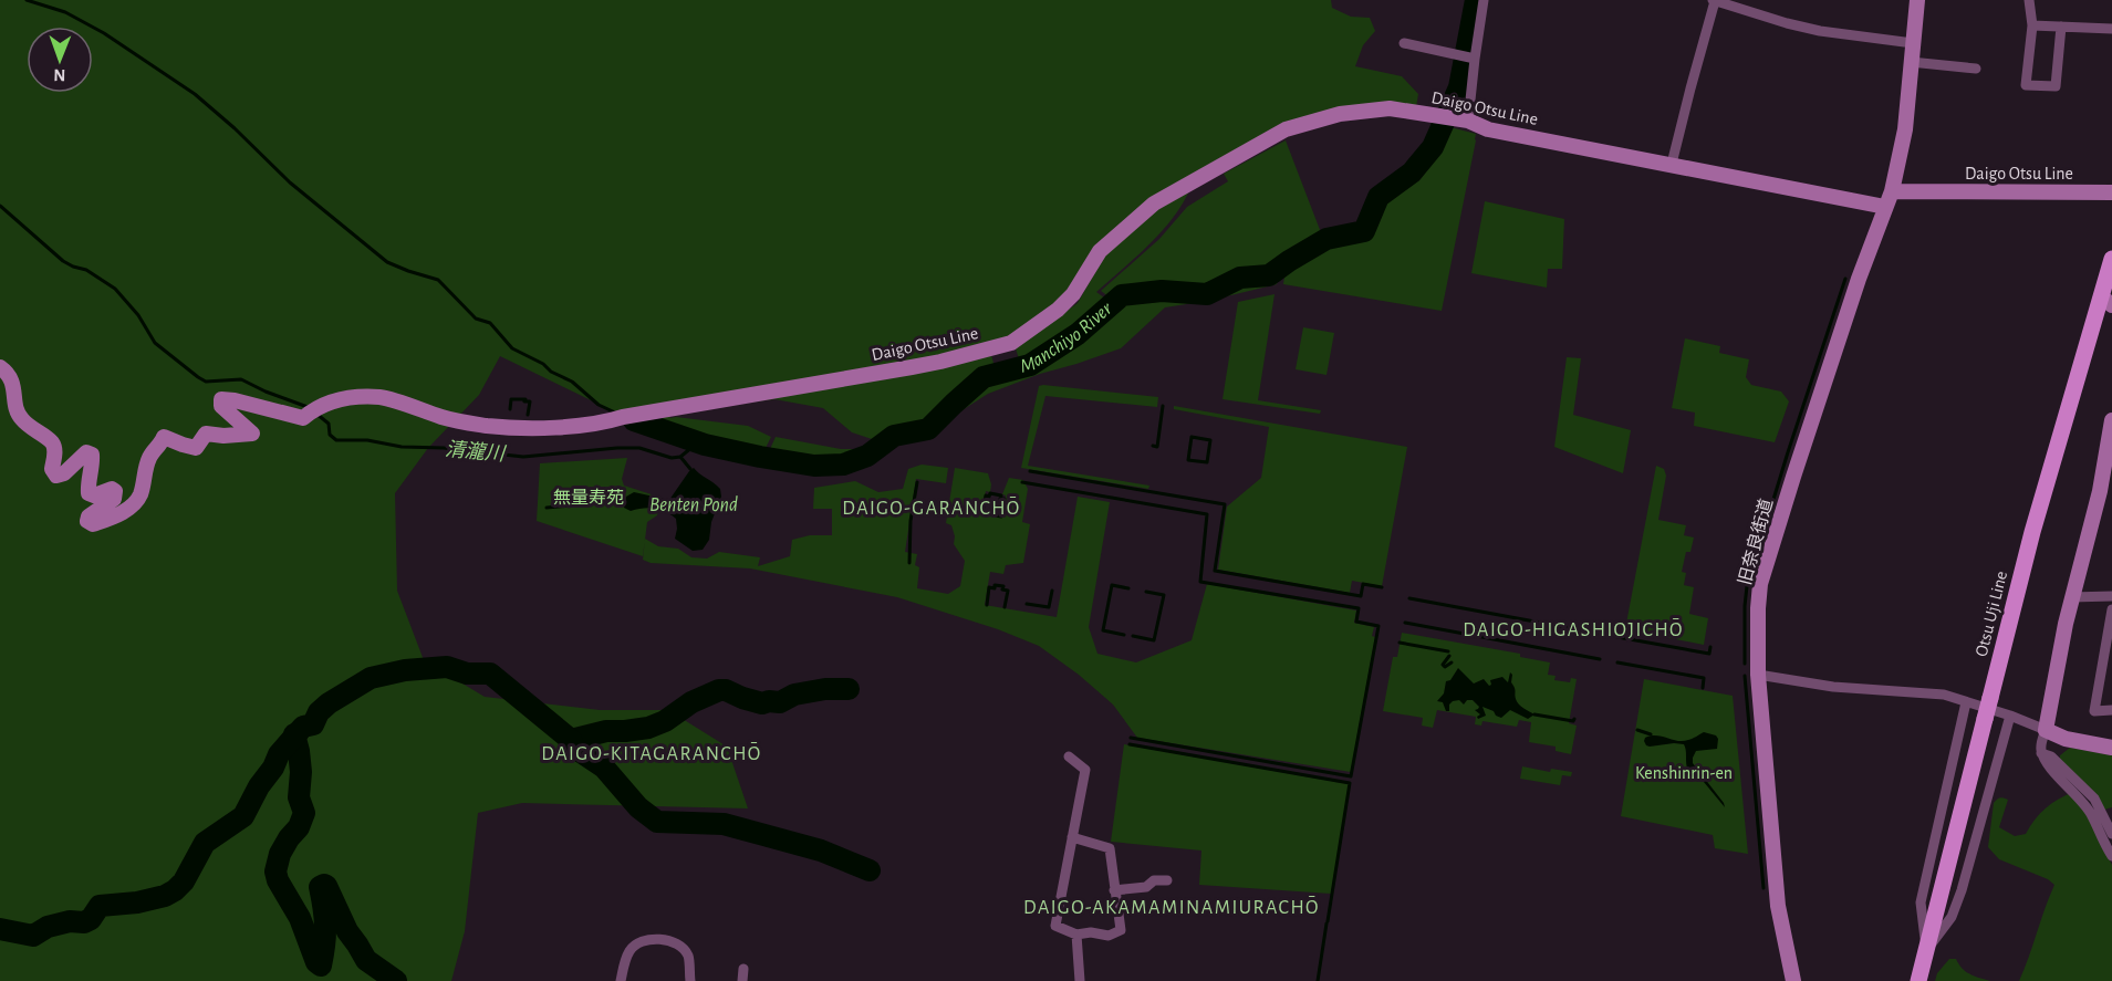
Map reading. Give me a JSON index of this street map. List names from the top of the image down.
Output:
{
  "streets": {
    "main road": ["Daigo Otsu Line", "旧奈良街道", "Otsu Uji Line"]
  },
  "crossings": [
    ["Daigo Otsu Line", "旧奈良街道"]
  ],
  "districts": [
    "DAIGO-GARANCHŌ",
    "DAIGO-HIGASHIOJICHŌ",
    "DAIGO-KITAGARANCHŌ",
    "DAIGO-AKAMAMINAMIURACHŌ"
  ],
  "water": ["Manchiyo River", "清瀧川", "Benten Pond"],
  "parks": ["無量寿苑", "Kenshinrin-en"],
  "north": "bottom"
}
